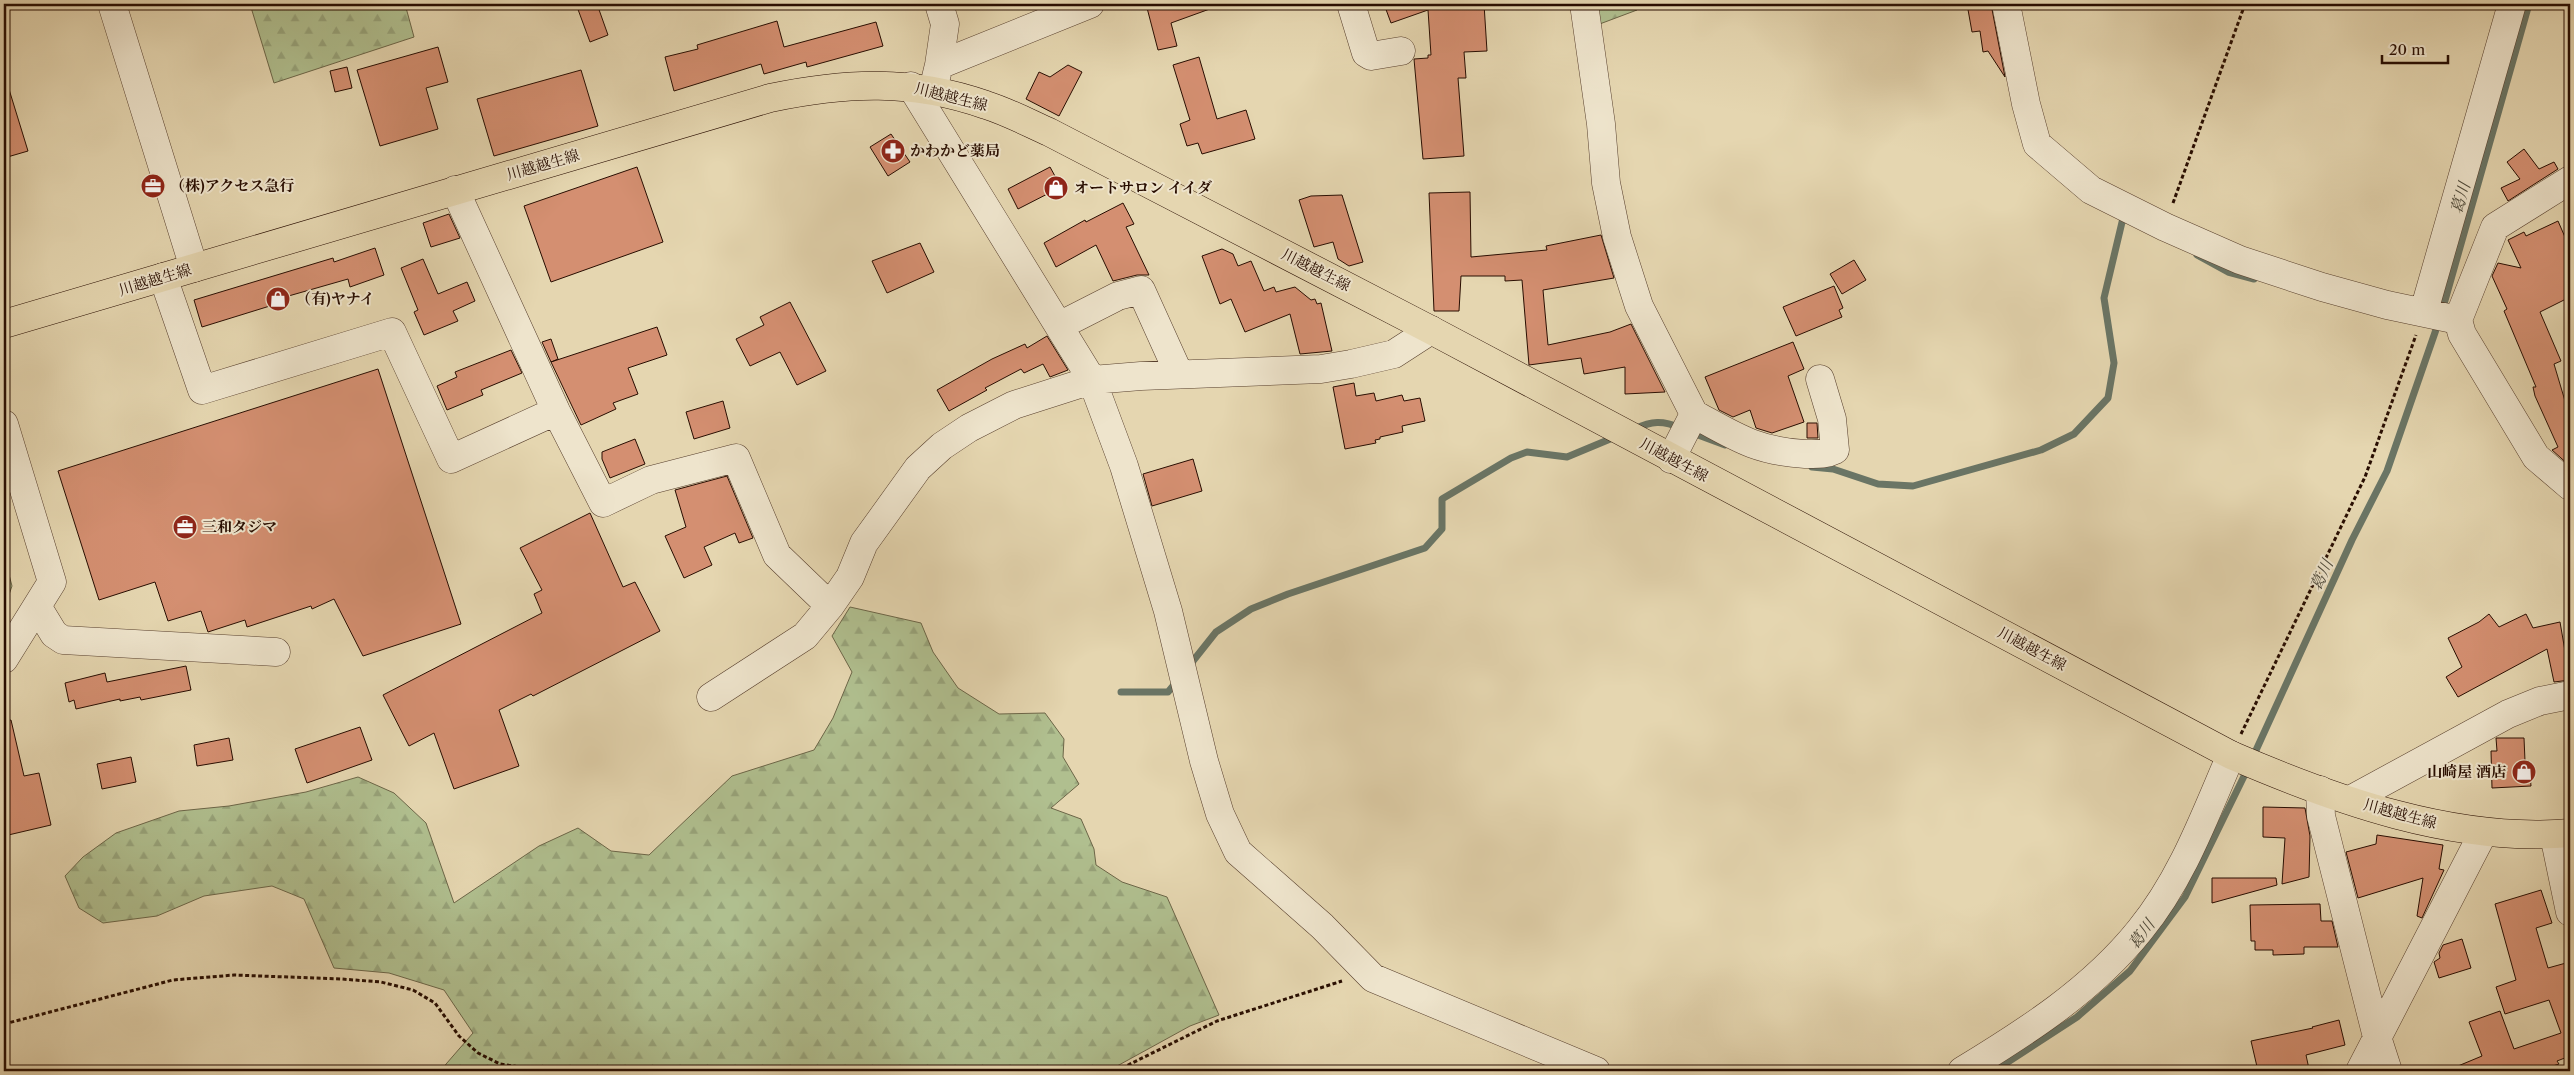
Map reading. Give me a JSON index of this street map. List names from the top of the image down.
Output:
{
  "streets": {
    "main road": ["川越越生線"]
  },
  "water": ["葛川"],
  "places": {
    "pharmacy": ["かわかど薬局"],
    "office": ["（株)アクセス急行", "三和タジマ"],
    "shop": ["オートサロン イイダ", "（有)ヤナイ", "山崎屋 酒店"]
  },
  "scale_bar": "20 m"
}
